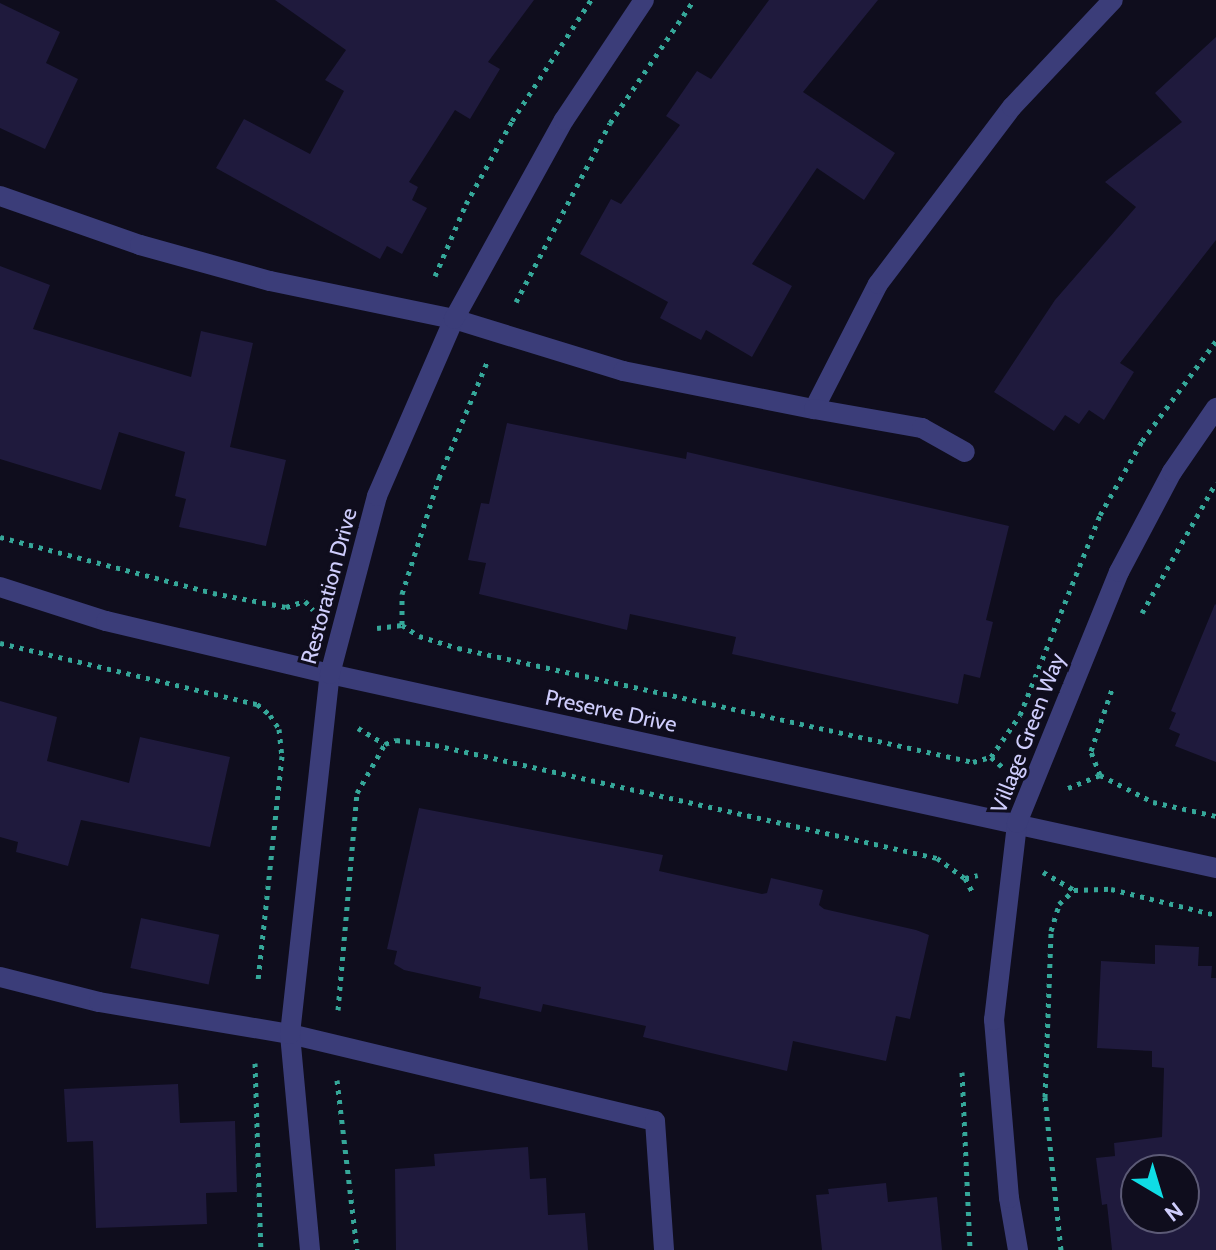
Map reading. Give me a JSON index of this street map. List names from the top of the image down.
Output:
{
  "streets": {
    "street": ["Restoration Drive", "Preserve Drive", "Village Green Way"]
  },
  "crossings": [
    ["Restoration Drive", "Preserve Drive"],
    ["Preserve Drive", "Village Green Way"]
  ],
  "north": "bottom right"
}
